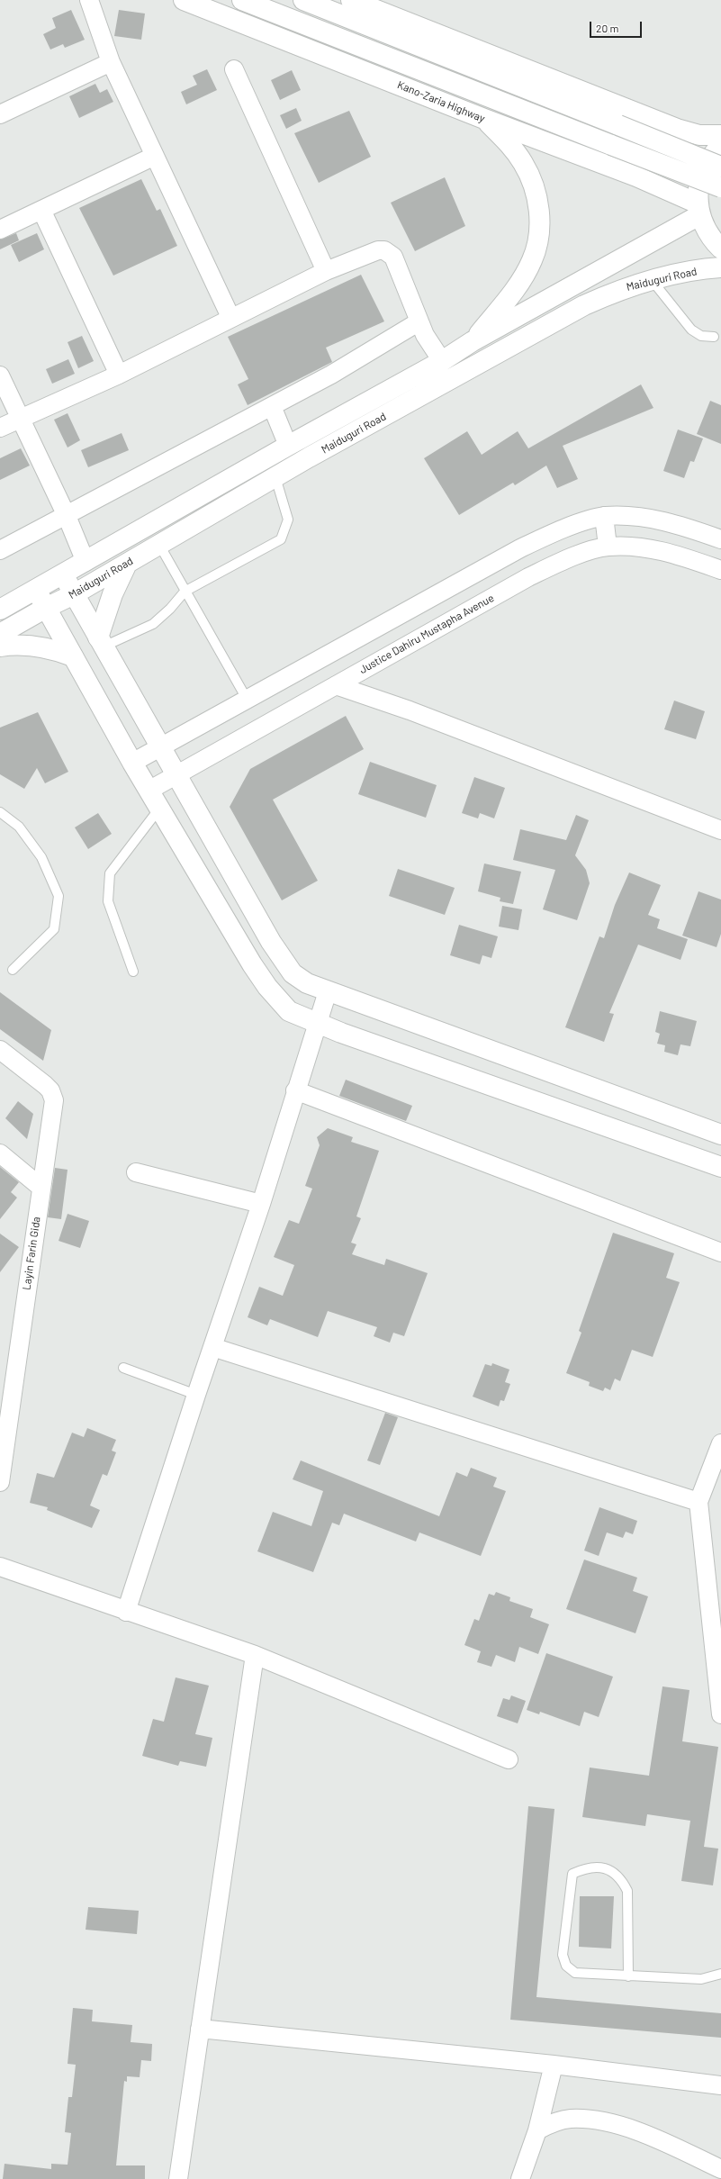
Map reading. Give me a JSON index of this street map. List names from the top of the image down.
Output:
{
  "streets": {
    "main road": ["Kano-Zaria Highway", "Maiduguri Road"],
    "street": ["Justice Dahiru Mustapha Avenue", "Layin Farin Gida"]
  },
  "crossings": [
    ["Kano-Zaria Highway", "Maiduguri Road"]
  ],
  "scale_bar": "20 m"
}
